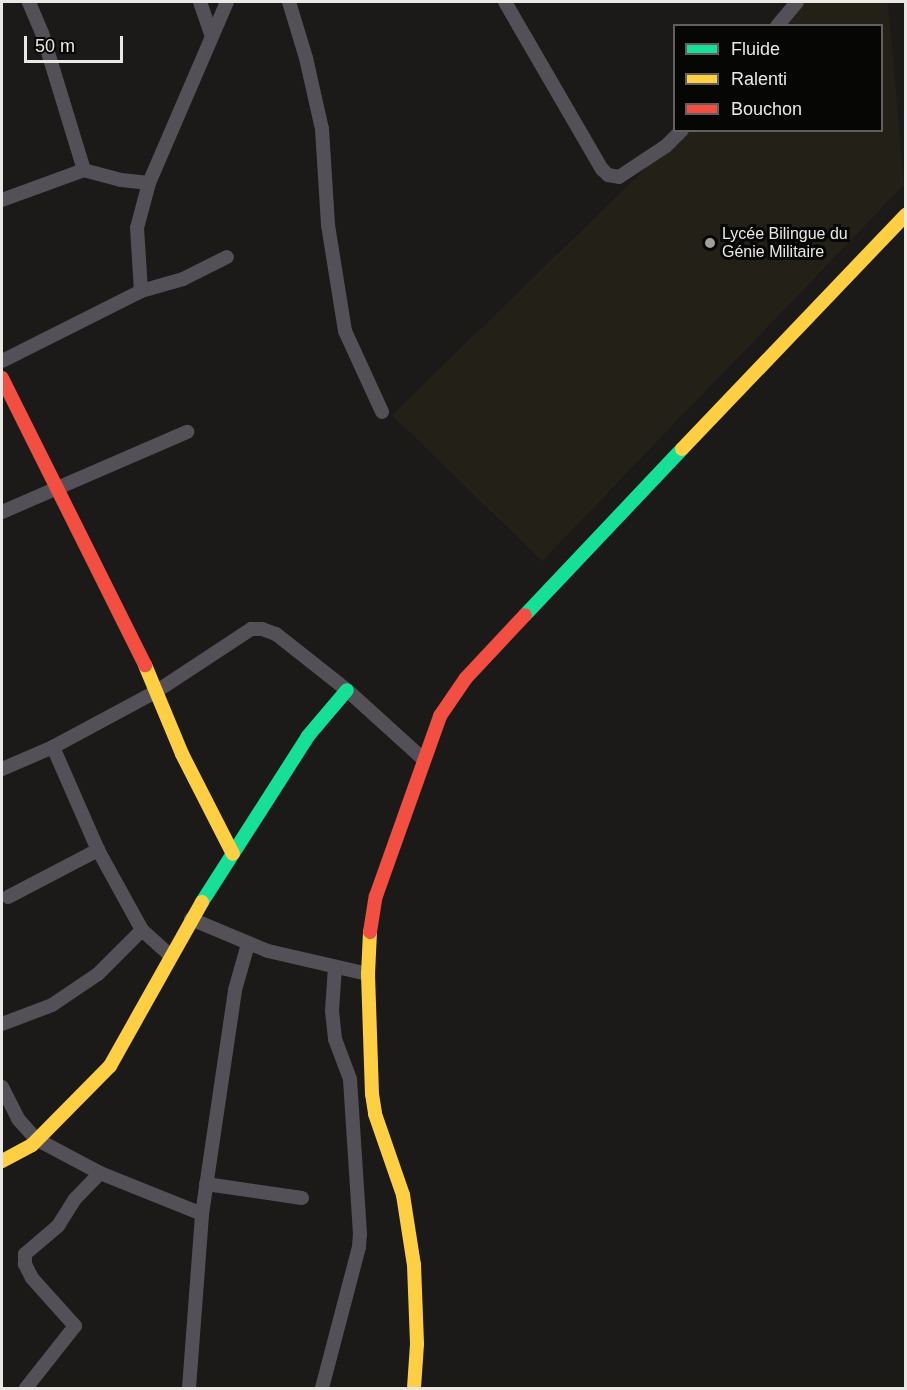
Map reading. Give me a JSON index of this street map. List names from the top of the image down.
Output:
{
  "places": ["Lycée Bilingue du Génie Militaire"],
  "legend": ["Fluide", "Ralenti", "Bouchon"],
  "scale_bar": "50 m"
}
